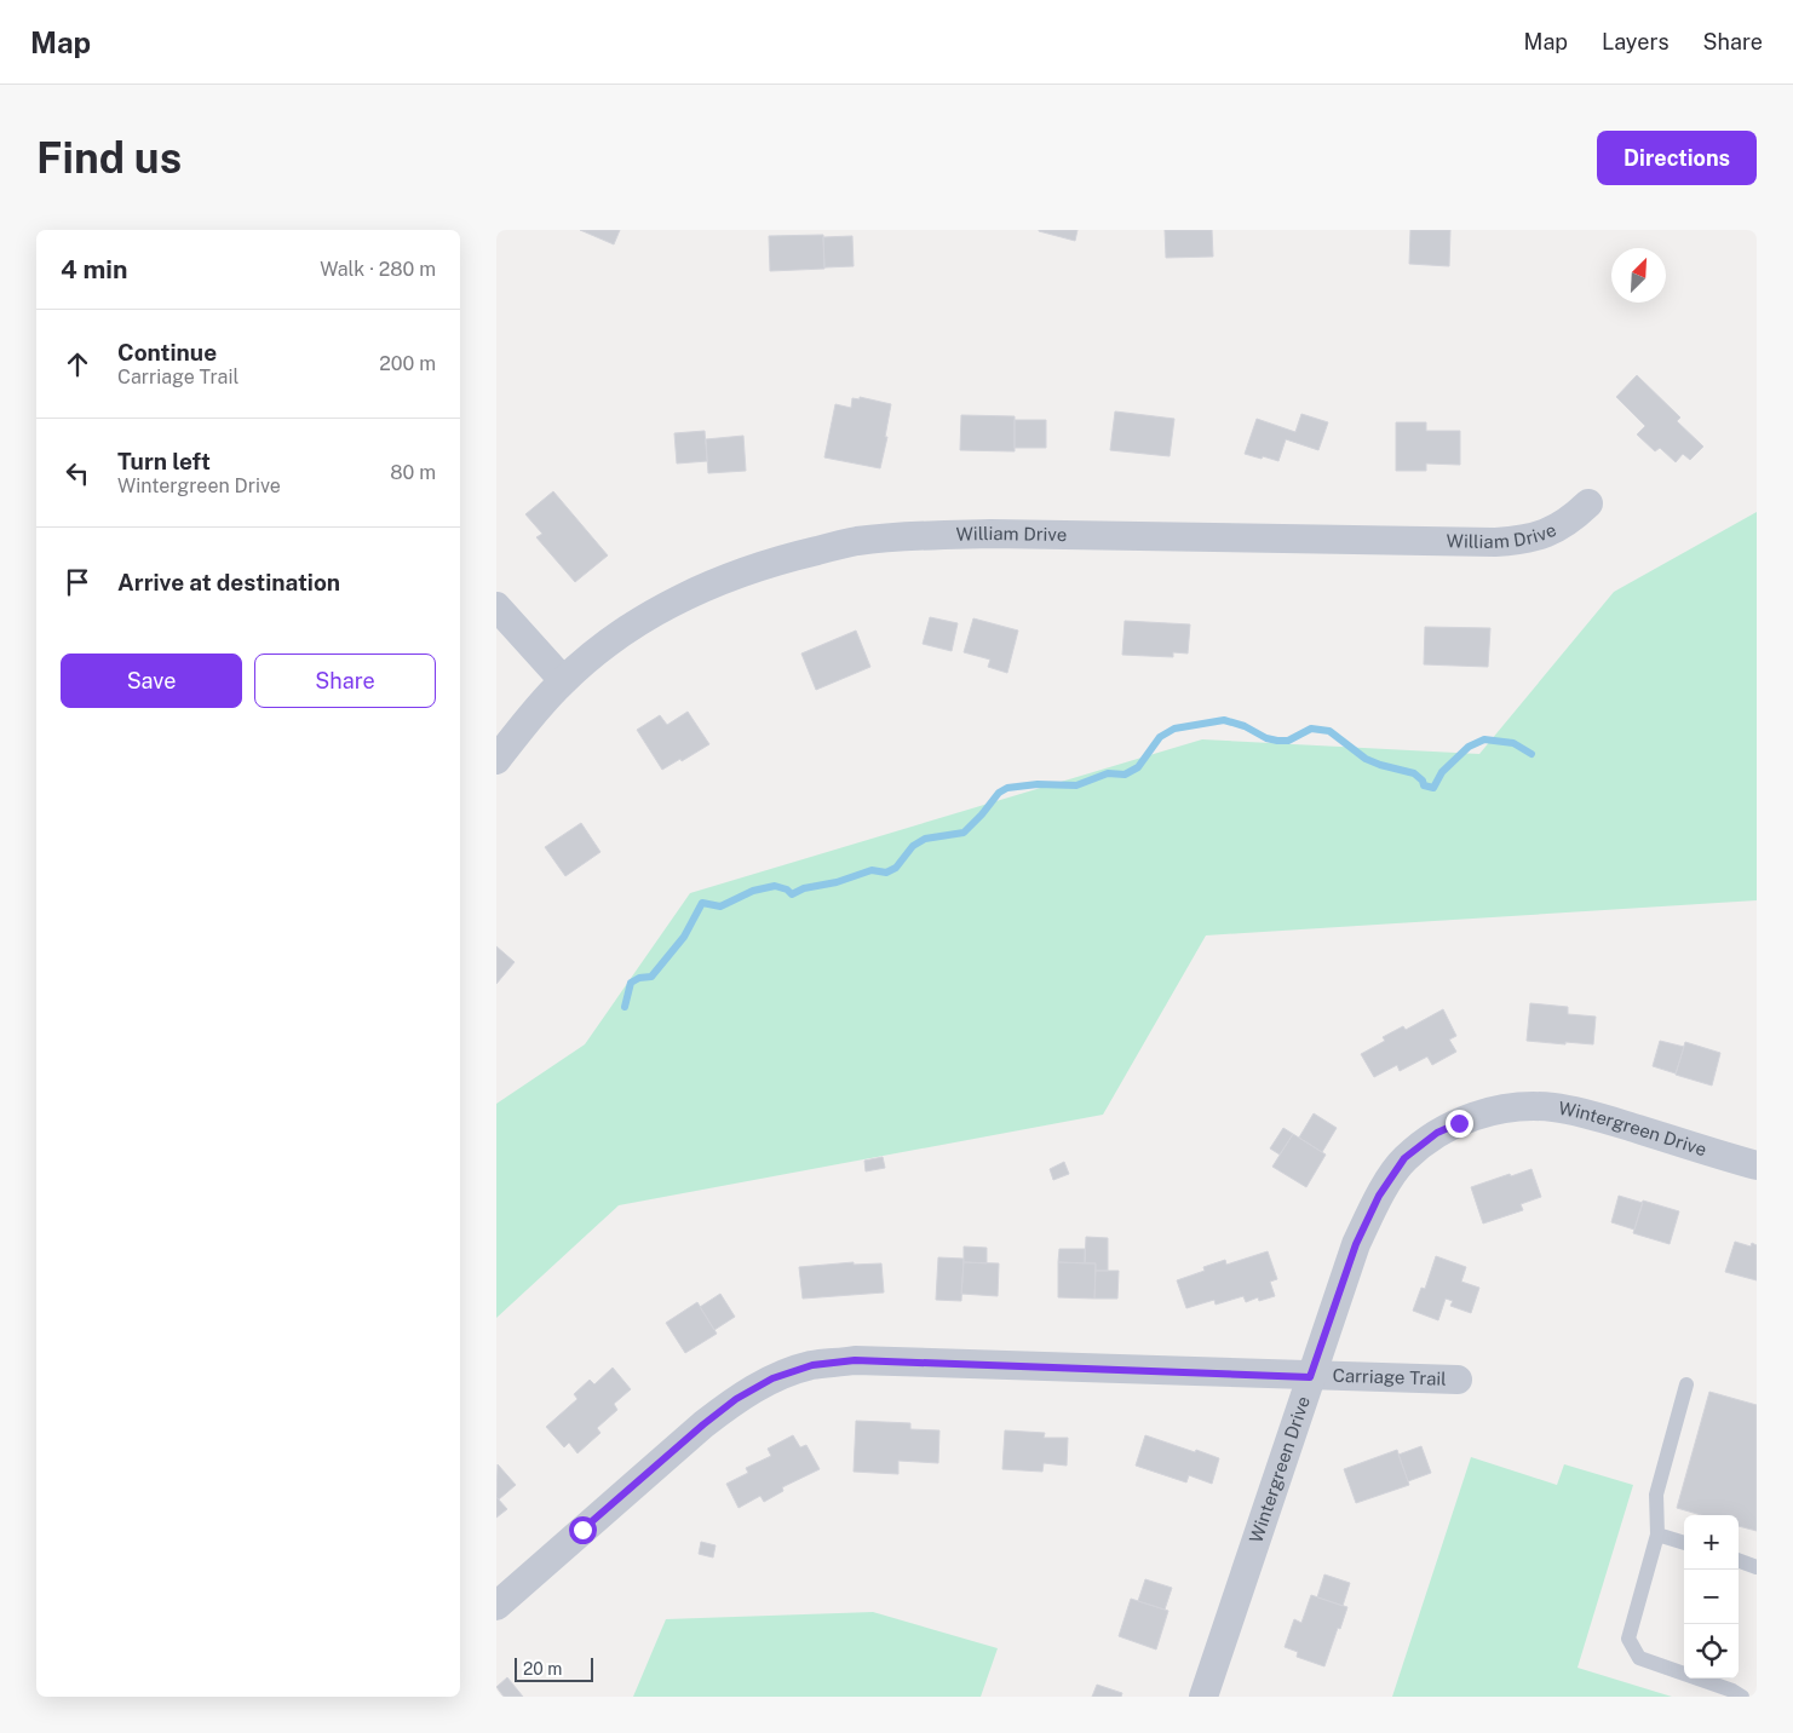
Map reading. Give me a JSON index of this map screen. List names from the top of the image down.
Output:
{
  "streets": {
    "street": ["William Drive", "Wintergreen Drive", "Carriage Trail"]
  },
  "crossings": [
    ["Wintergreen Drive", "Carriage Trail"]
  ],
  "scale_bar": "20 m",
  "north": "top right",
  "page": {
    "header": "Map",
    "nav": ["Map", "Layers", "Share"],
    "buttons": [
      "Directions",
      ["Save", "Share"]
    ],
    "title": "Find us",
    "heading": ["4 min", "Walk · 280 m"],
    "list": [
      ["Continue", "Carriage Trail", "200 m"],
      ["Turn left", "Wintergreen Drive", "80 m"],
      "Arrive at destination"
    ],
    "map_buttons": ["+", "−"],
    "scale": "20 m"
  }
}
